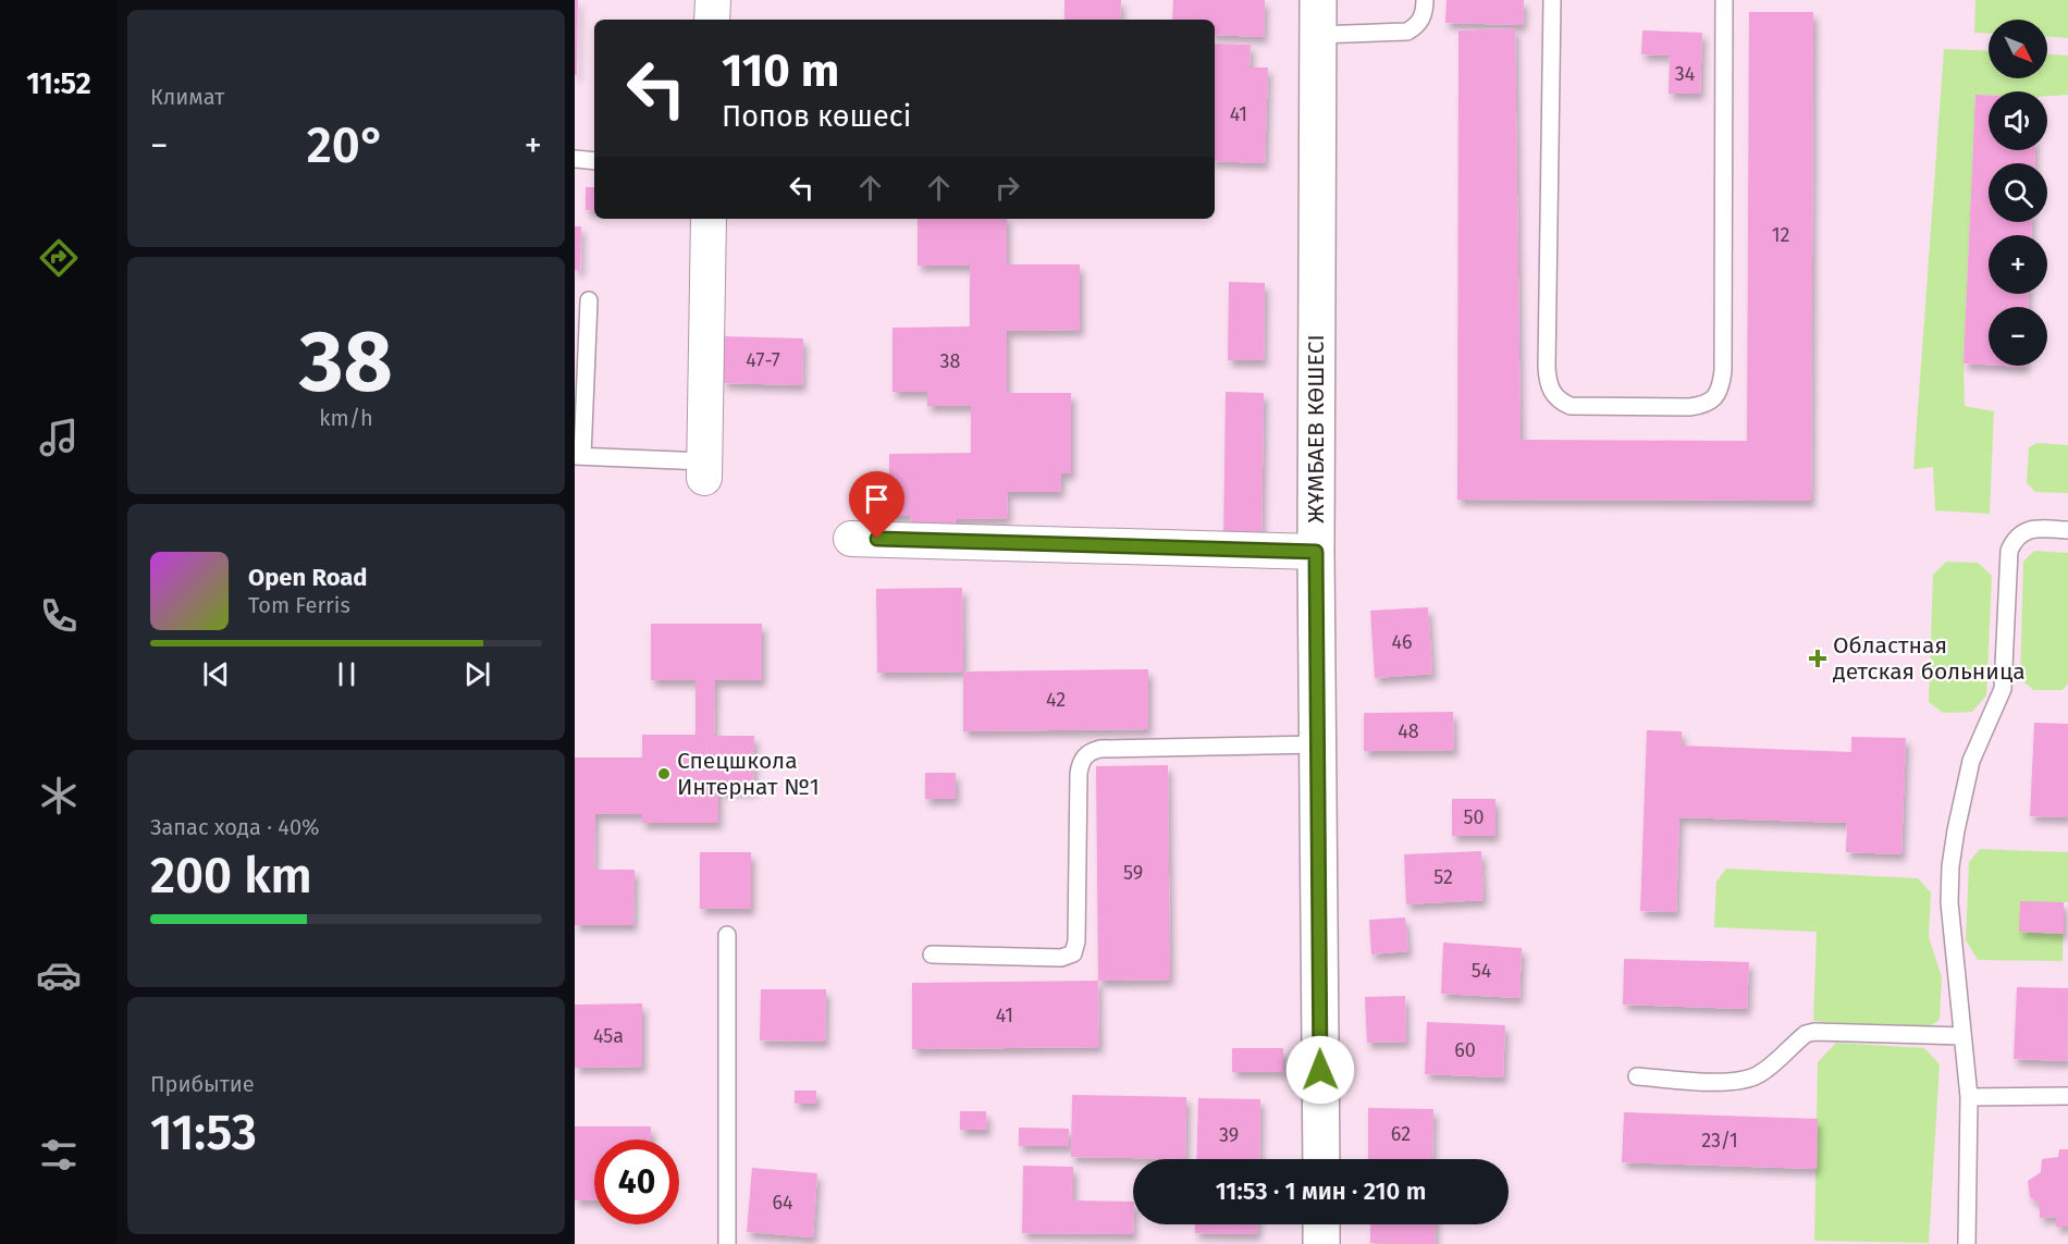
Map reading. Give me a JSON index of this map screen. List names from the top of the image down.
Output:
{
  "streets": {
    "street": ["ЖҰМБАЕВ КӨШЕСІ"]
  },
  "places": {
    "health": ["Областная детская больница"],
    "other": ["Спецшкола Интернат №1"]
  },
  "house_numbers": [
    "34",
    "41",
    "12",
    "47-7",
    "38",
    "46",
    "42",
    "48",
    "50",
    "59",
    "52",
    "54",
    "41",
    "45а",
    "60",
    "62",
    "39",
    "23/1",
    "64"
  ],
  "north": "bottom right",
  "page": {
    "tabs": "11:52",
    "tile": [
      "Климат",
      ["38", "km/h"],
      ["Запас хода · 40%", "200 km"],
      ["Прибытие", "11:53"]
    ],
    "map_buttons": ["+", "−"],
    "turn": ["110 m", "Попов көшесі"],
    "heat": ["−", "20°", "+"],
    "song": ["Open Road", "Tom Ferris"],
    "limit": "40",
    "trip": "11:53 · 1 мин · 210 m"
  }
}
